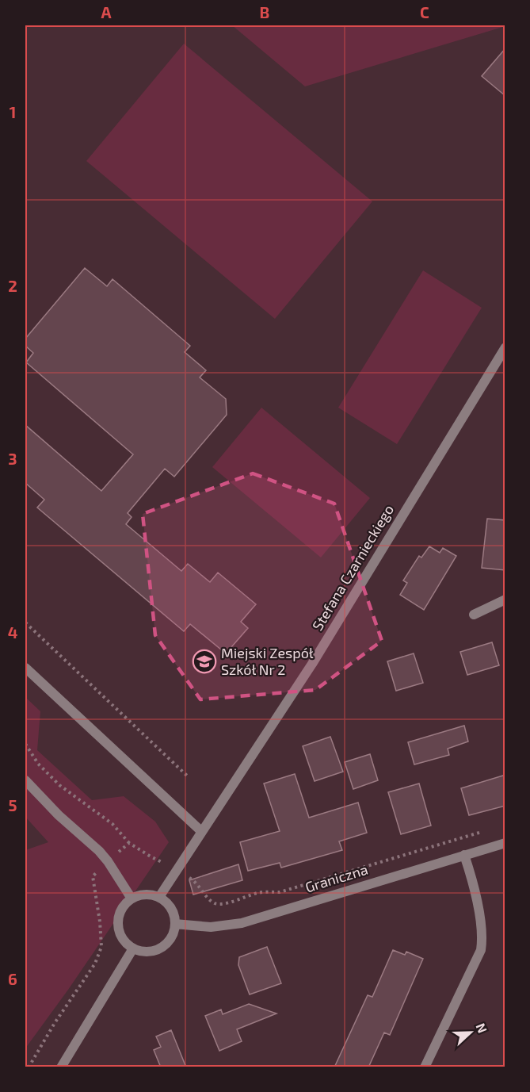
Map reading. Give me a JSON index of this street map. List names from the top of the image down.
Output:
{
  "streets": {
    "street": ["Stefana Czarnieckiego", "Graniczna"]
  },
  "crossings": [
    ["Stefana Czarnieckiego", "Graniczna"]
  ],
  "places": {
    "school or university": ["Miejski Zespół Szkół Nr 2"]
  },
  "north": "right",
  "grid": {
    "columns": ["A", "B", "C"],
    "rows": [
      "1",
      "2",
      "3",
      "4",
      "5",
      "6"
    ]
  }
}
